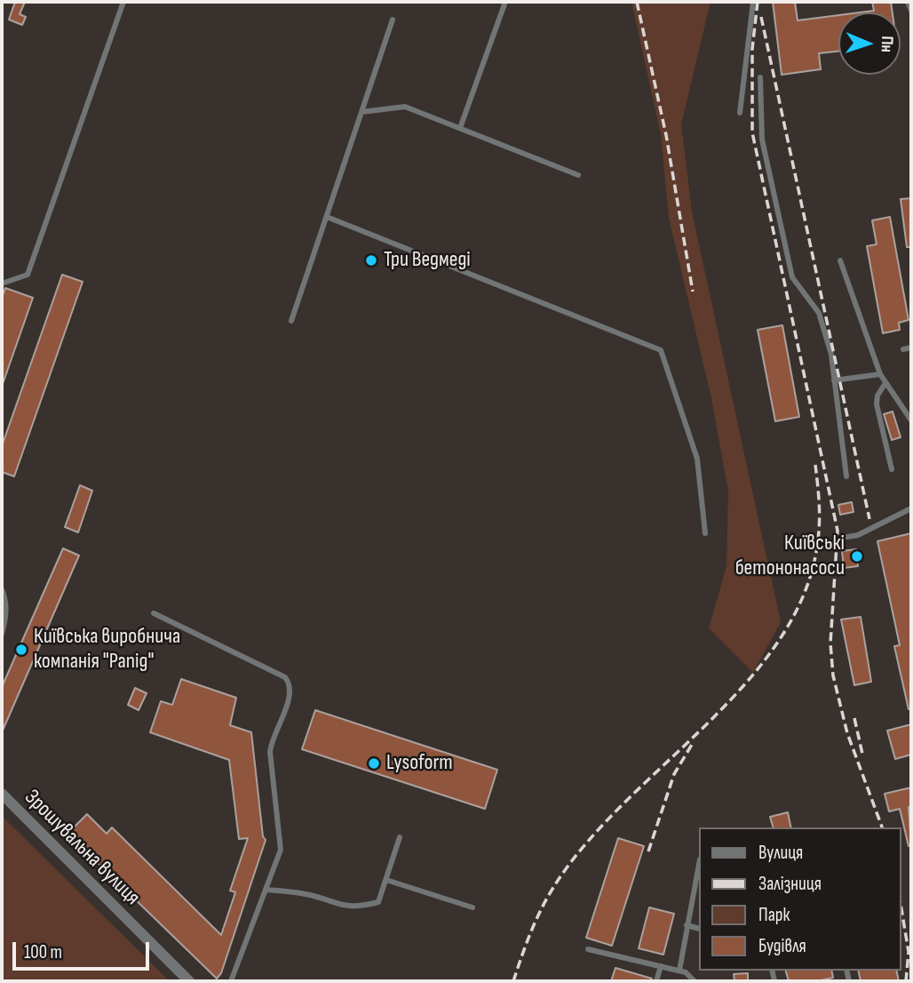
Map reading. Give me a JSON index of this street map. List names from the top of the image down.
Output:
{
  "streets": {
    "street": ["Зрошувальна вулиця"]
  },
  "places": [
    "Три Ведмеді",
    "Київські бетононасоси",
    "Київська виробнича компанія \"Рапід\"",
    "Lysoform"
  ],
  "legend": [
    "Вулиця",
    "Залізниця",
    "Парк",
    "Будівля"
  ],
  "scale_bar": "100 m",
  "north": "right"
}
